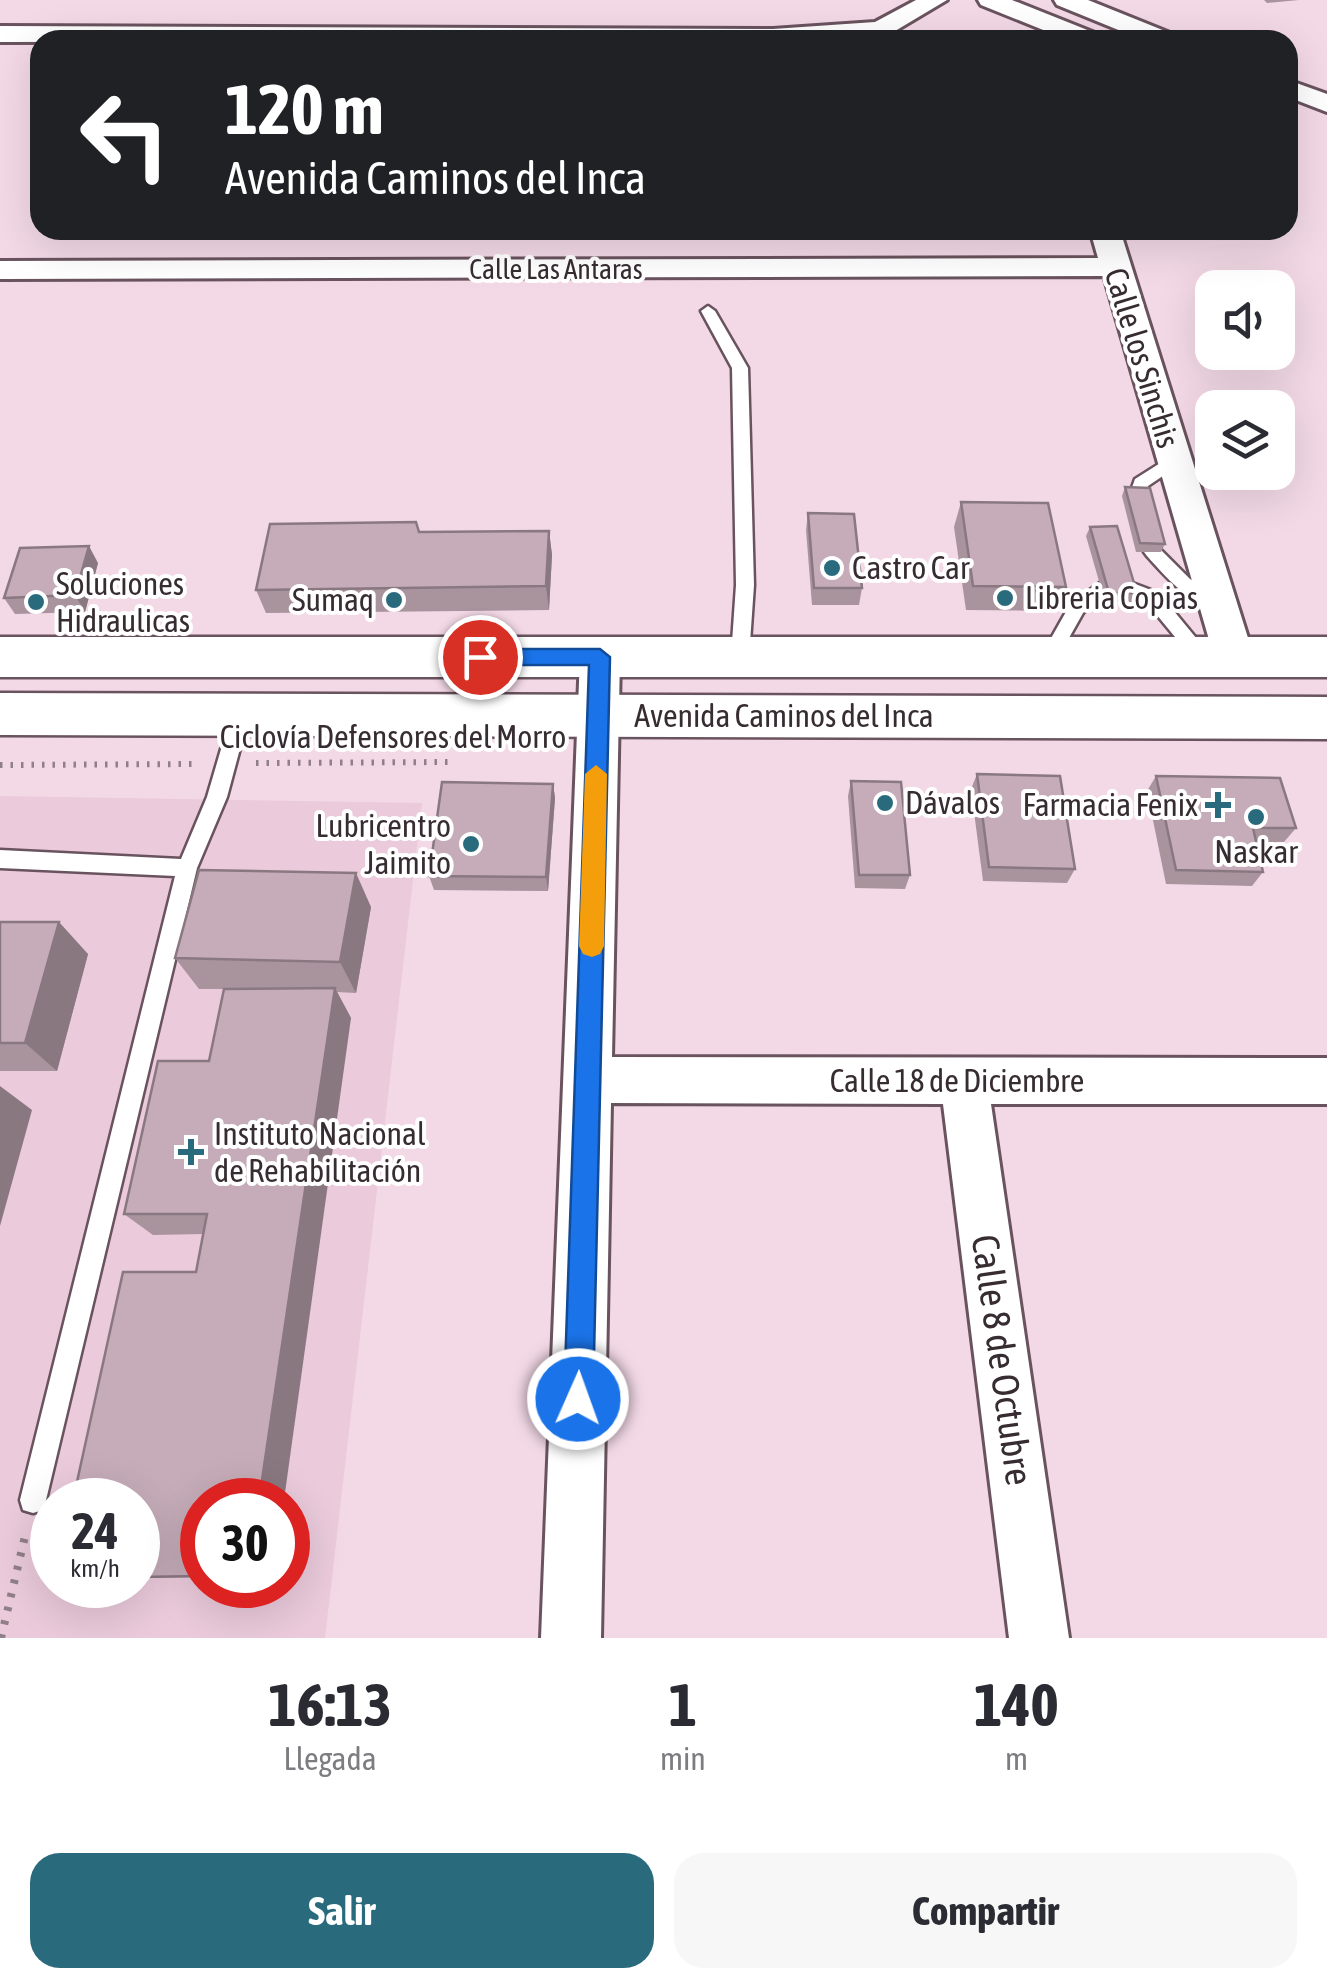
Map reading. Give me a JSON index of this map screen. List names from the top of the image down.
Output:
{
  "streets": {
    "main road": ["Avenida Caminos del Inca"],
    "street": [
      "Calle Las Antaras",
      "Calle los Sinchis",
      "Calle 18 de Diciembre",
      "Calle 8 de Octubre"
    ],
    "path": ["Ciclovía Defensores del Morro"]
  },
  "crossings": [
    ["Calle Las Antaras", "Calle los Sinchis"],
    ["Calle los Sinchis", "Avenida Caminos del Inca"],
    ["Calle 18 de Diciembre", "Calle 8 de Octubre"]
  ],
  "places": {
    "other": [
      "Castro Car",
      "Libreria Copias",
      "Sumaq",
      "Soluciones Hidraulicas",
      "Dávalos",
      "Naskar",
      "Lubricentro Jaimito"
    ],
    "health": ["Farmacia Fenix", "Instituto Nacional de Rehabilitación"]
  },
  "page": {
    "turn": ["120 m", "Avenida Caminos del Inca"],
    "speed": "24 km/h",
    "limit": "30",
    "eta": [
      "16:13",
      "Llegada",
      "1",
      "min",
      "140",
      "m"
    ],
    "buttons": ["Salir", "Compartir"]
  }
}
